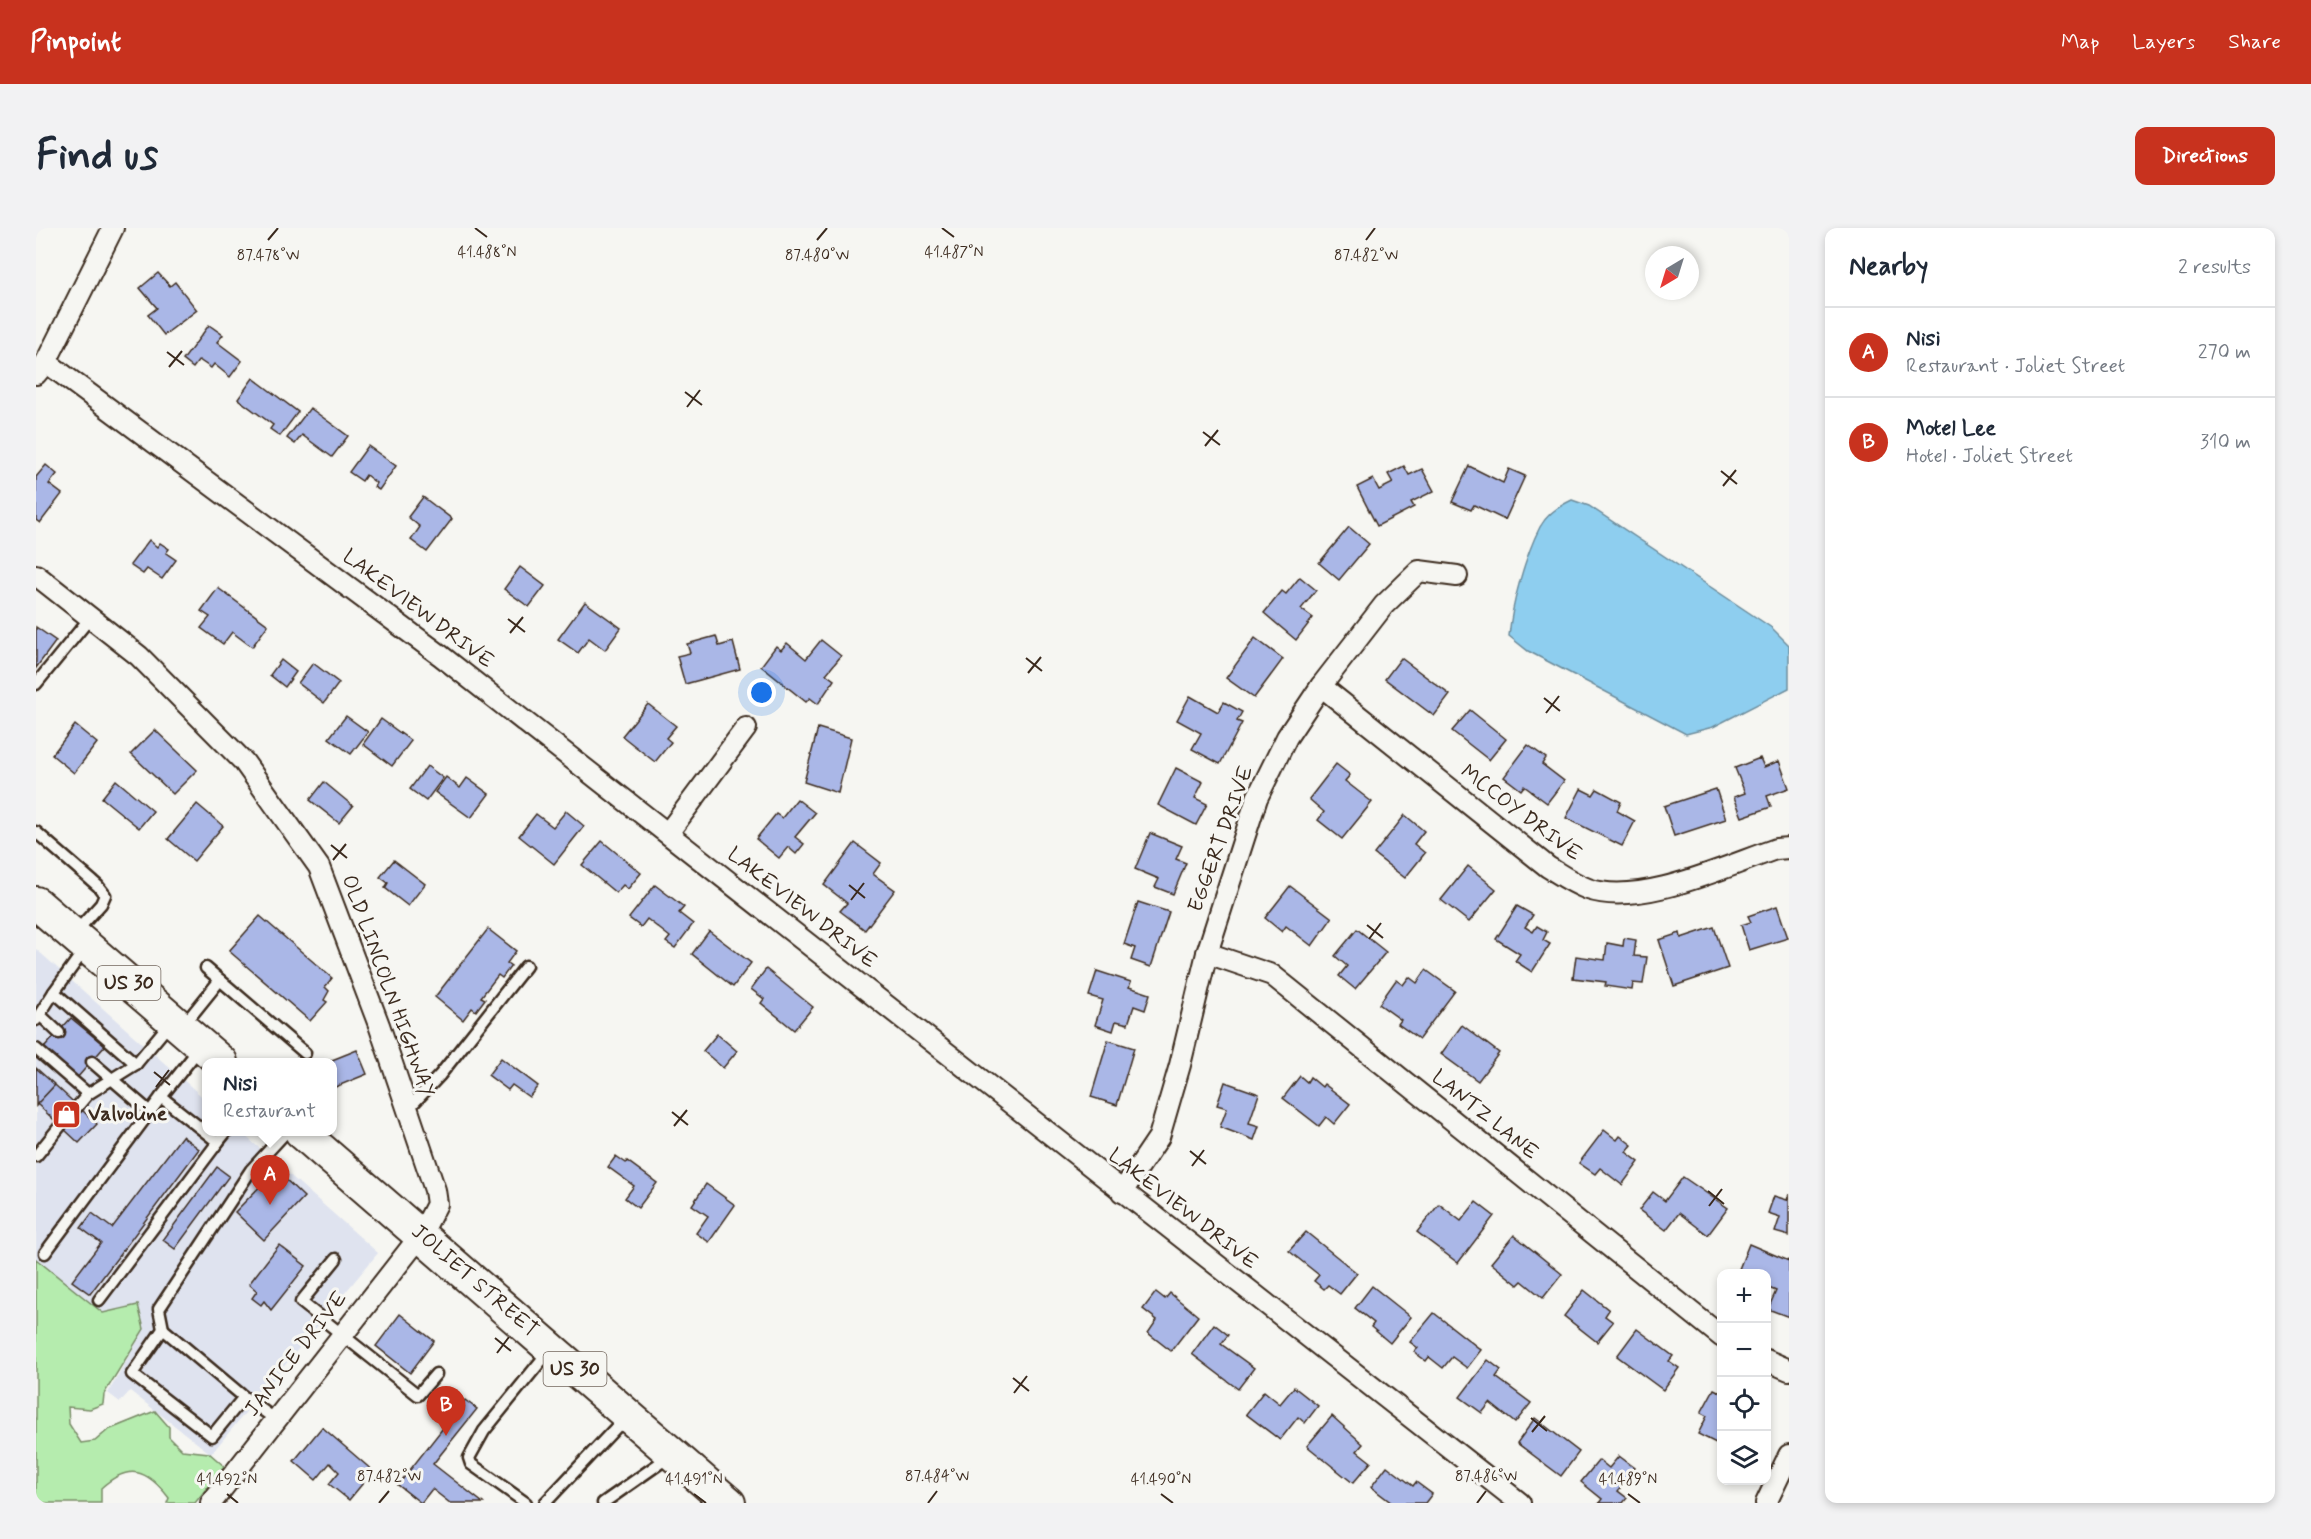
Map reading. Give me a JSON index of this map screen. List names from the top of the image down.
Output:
{
  "streets": {
    "main road": ["US 30", "JOLIET STREET"],
    "street": [
      "LAKEVIEW DRIVE",
      "MCCOY DRIVE",
      "EGGERT DRIVE",
      "OLD LINCOLN HIGHWAY",
      "LANTZ LANE",
      "JANICE DRIVE"
    ]
  },
  "crossings": [
    ["LAKEVIEW DRIVE", "EGGERT DRIVE"],
    ["MCCOY DRIVE", "EGGERT DRIVE"],
    ["EGGERT DRIVE", "LANTZ LANE"],
    ["OLD LINCOLN HIGHWAY", "JOLIET STREET"],
    ["OLD LINCOLN HIGHWAY", "JANICE DRIVE"],
    ["JOLIET STREET", "JANICE DRIVE"]
  ],
  "places": {
    "shop": ["Valvoline"]
  },
  "north": "bottom left",
  "page": {
    "header": "Pinpoint",
    "nav": ["Map", "Layers", "Share"],
    "buttons": "Directions",
    "title": "Find us",
    "heading": ["Nearby", "2 results"],
    "list": [
      {
        "mark": "A",
        "name": "Nisi",
        "note": "Restaurant · Joliet Street",
        "value": "270 m"
      },
      {
        "mark": "B",
        "name": "Motel Lee",
        "note": "Hotel · Joliet Street",
        "value": "310 m"
      }
    ],
    "popup": ["Nisi", "Restaurant"],
    "pins": ["A", "B"],
    "map_buttons": ["+", "−"]
  },
  "coordinates": [
    "41.488°N",
    "41.487°N",
    "87.482°W",
    "87.478°W",
    "87.480°W",
    "87.484°W",
    "87.486°W",
    "41.492°N",
    "41.491°N",
    "41.490°N",
    "41.489°N"
  ]
}
